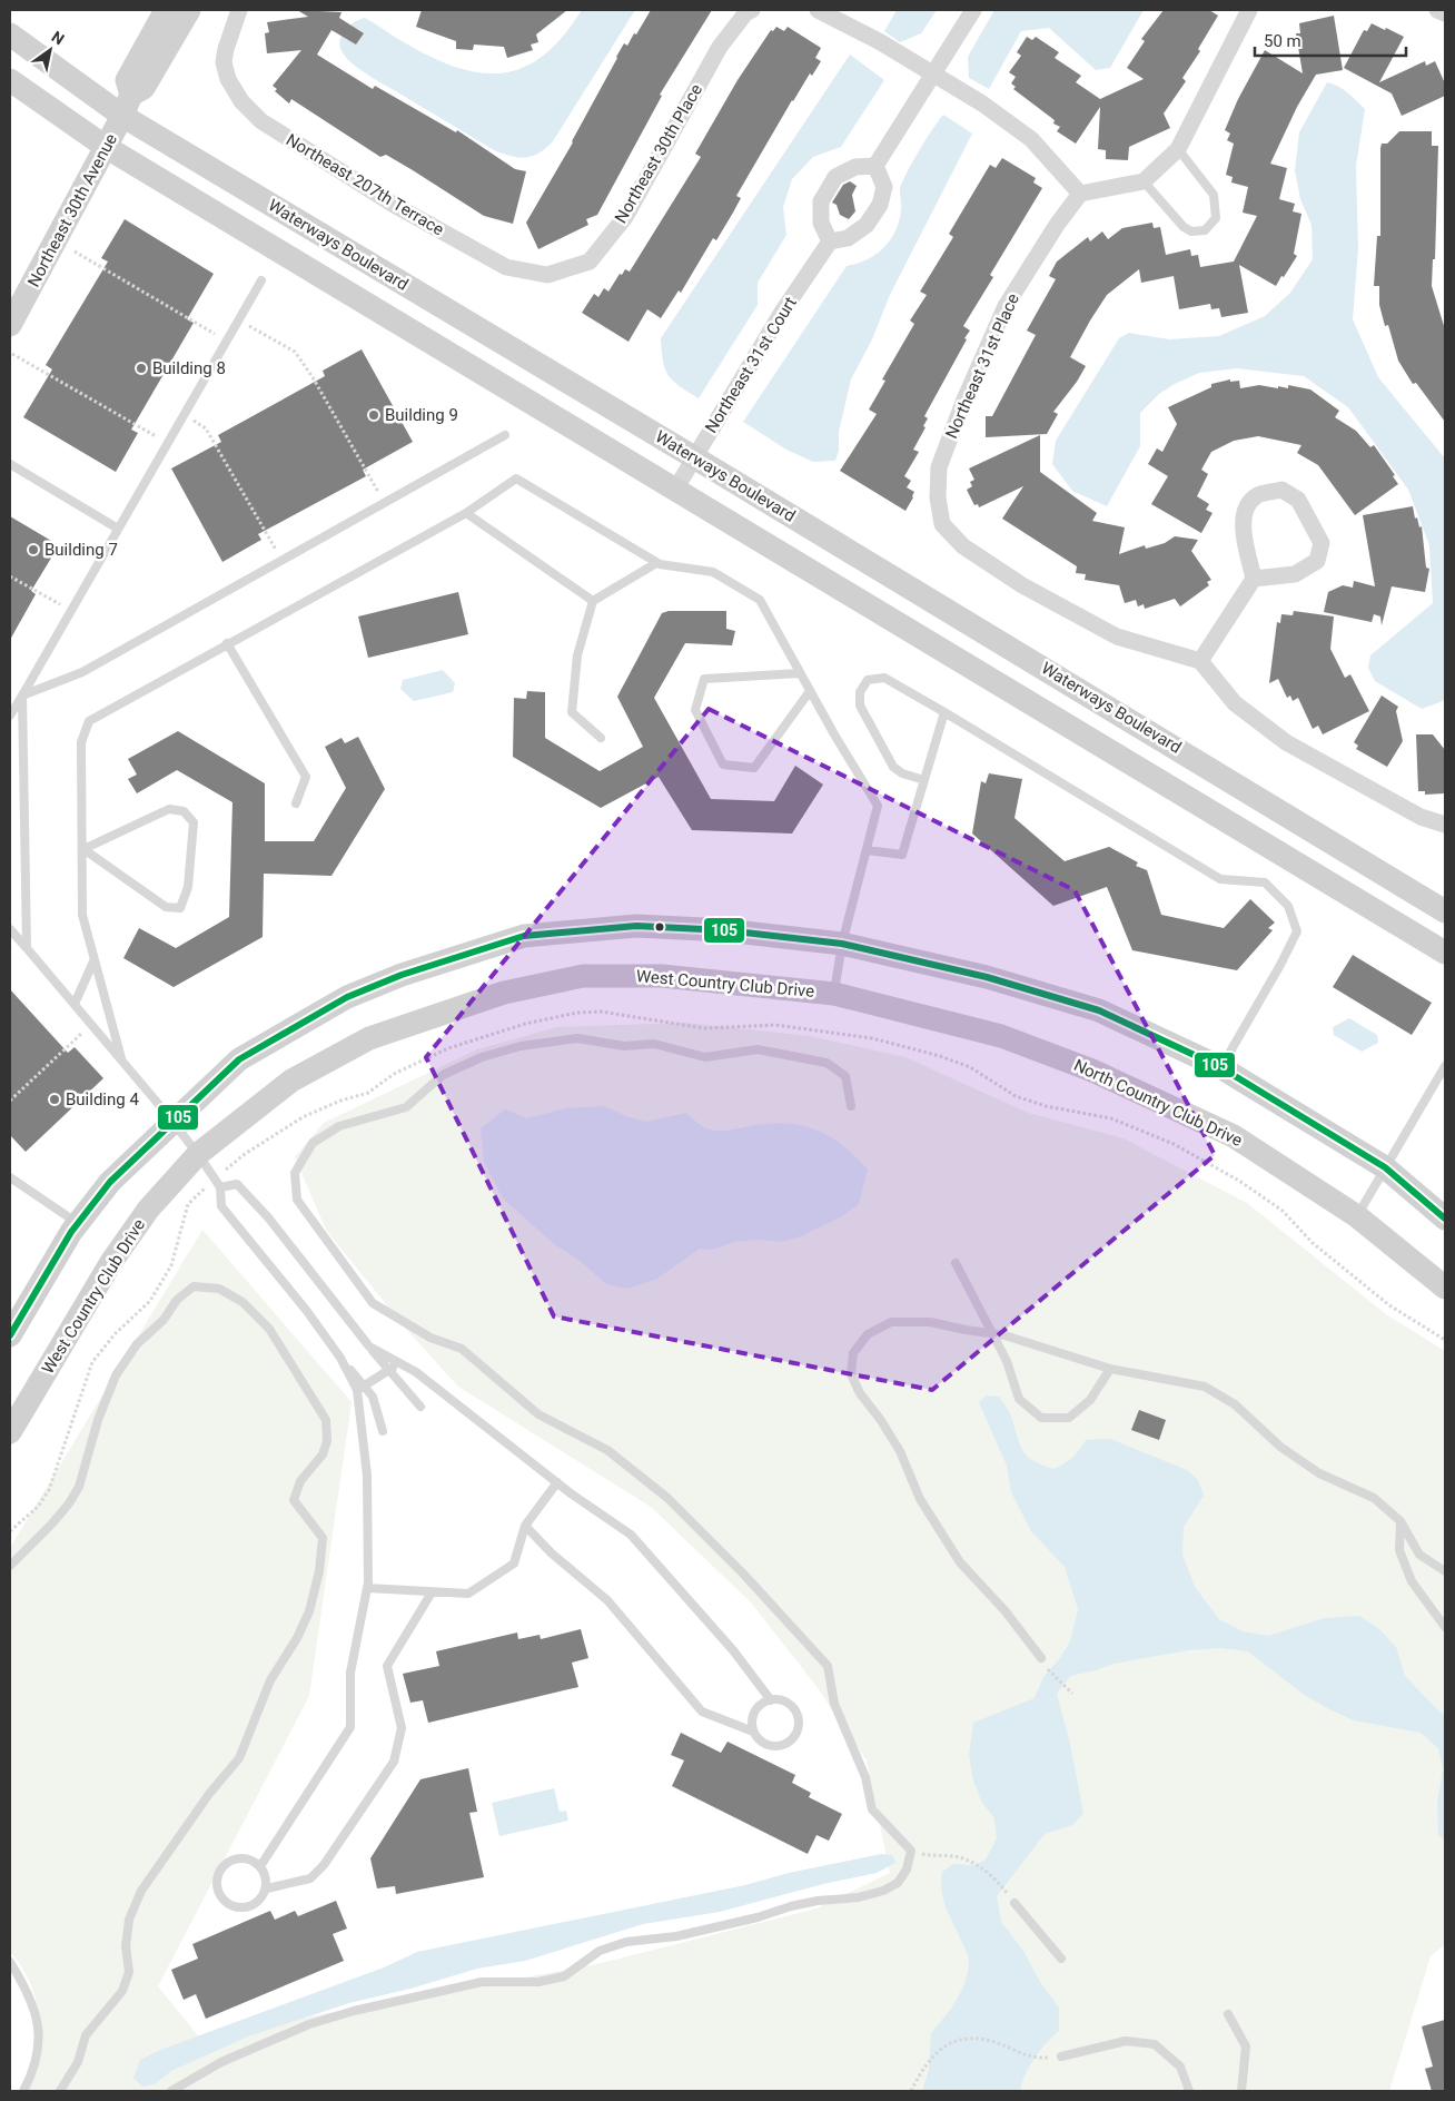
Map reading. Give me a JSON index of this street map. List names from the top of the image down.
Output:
{
  "streets": {
    "street": [
      "Northeast 30th Place",
      "Northeast 207th Terrace",
      "Northeast 30th Avenue",
      "Waterways Boulevard",
      "Northeast 31st Court",
      "Northeast 31st Place",
      "West Country Club Drive",
      "North Country Club Drive"
    ]
  },
  "crossings": [
    ["Northeast 30th Place", "Northeast 207th Terrace"],
    ["Northeast 30th Avenue", "Waterways Boulevard"],
    ["Waterways Boulevard", "Northeast 31st Court"],
    ["West Country Club Drive", "North Country Club Drive"]
  ],
  "places": [
    "Building 8",
    "Building 9",
    "Building 7",
    "Building 4"
  ],
  "lines": ["transit line 105"],
  "scale_bar": "50 m",
  "north": "top right"
}
